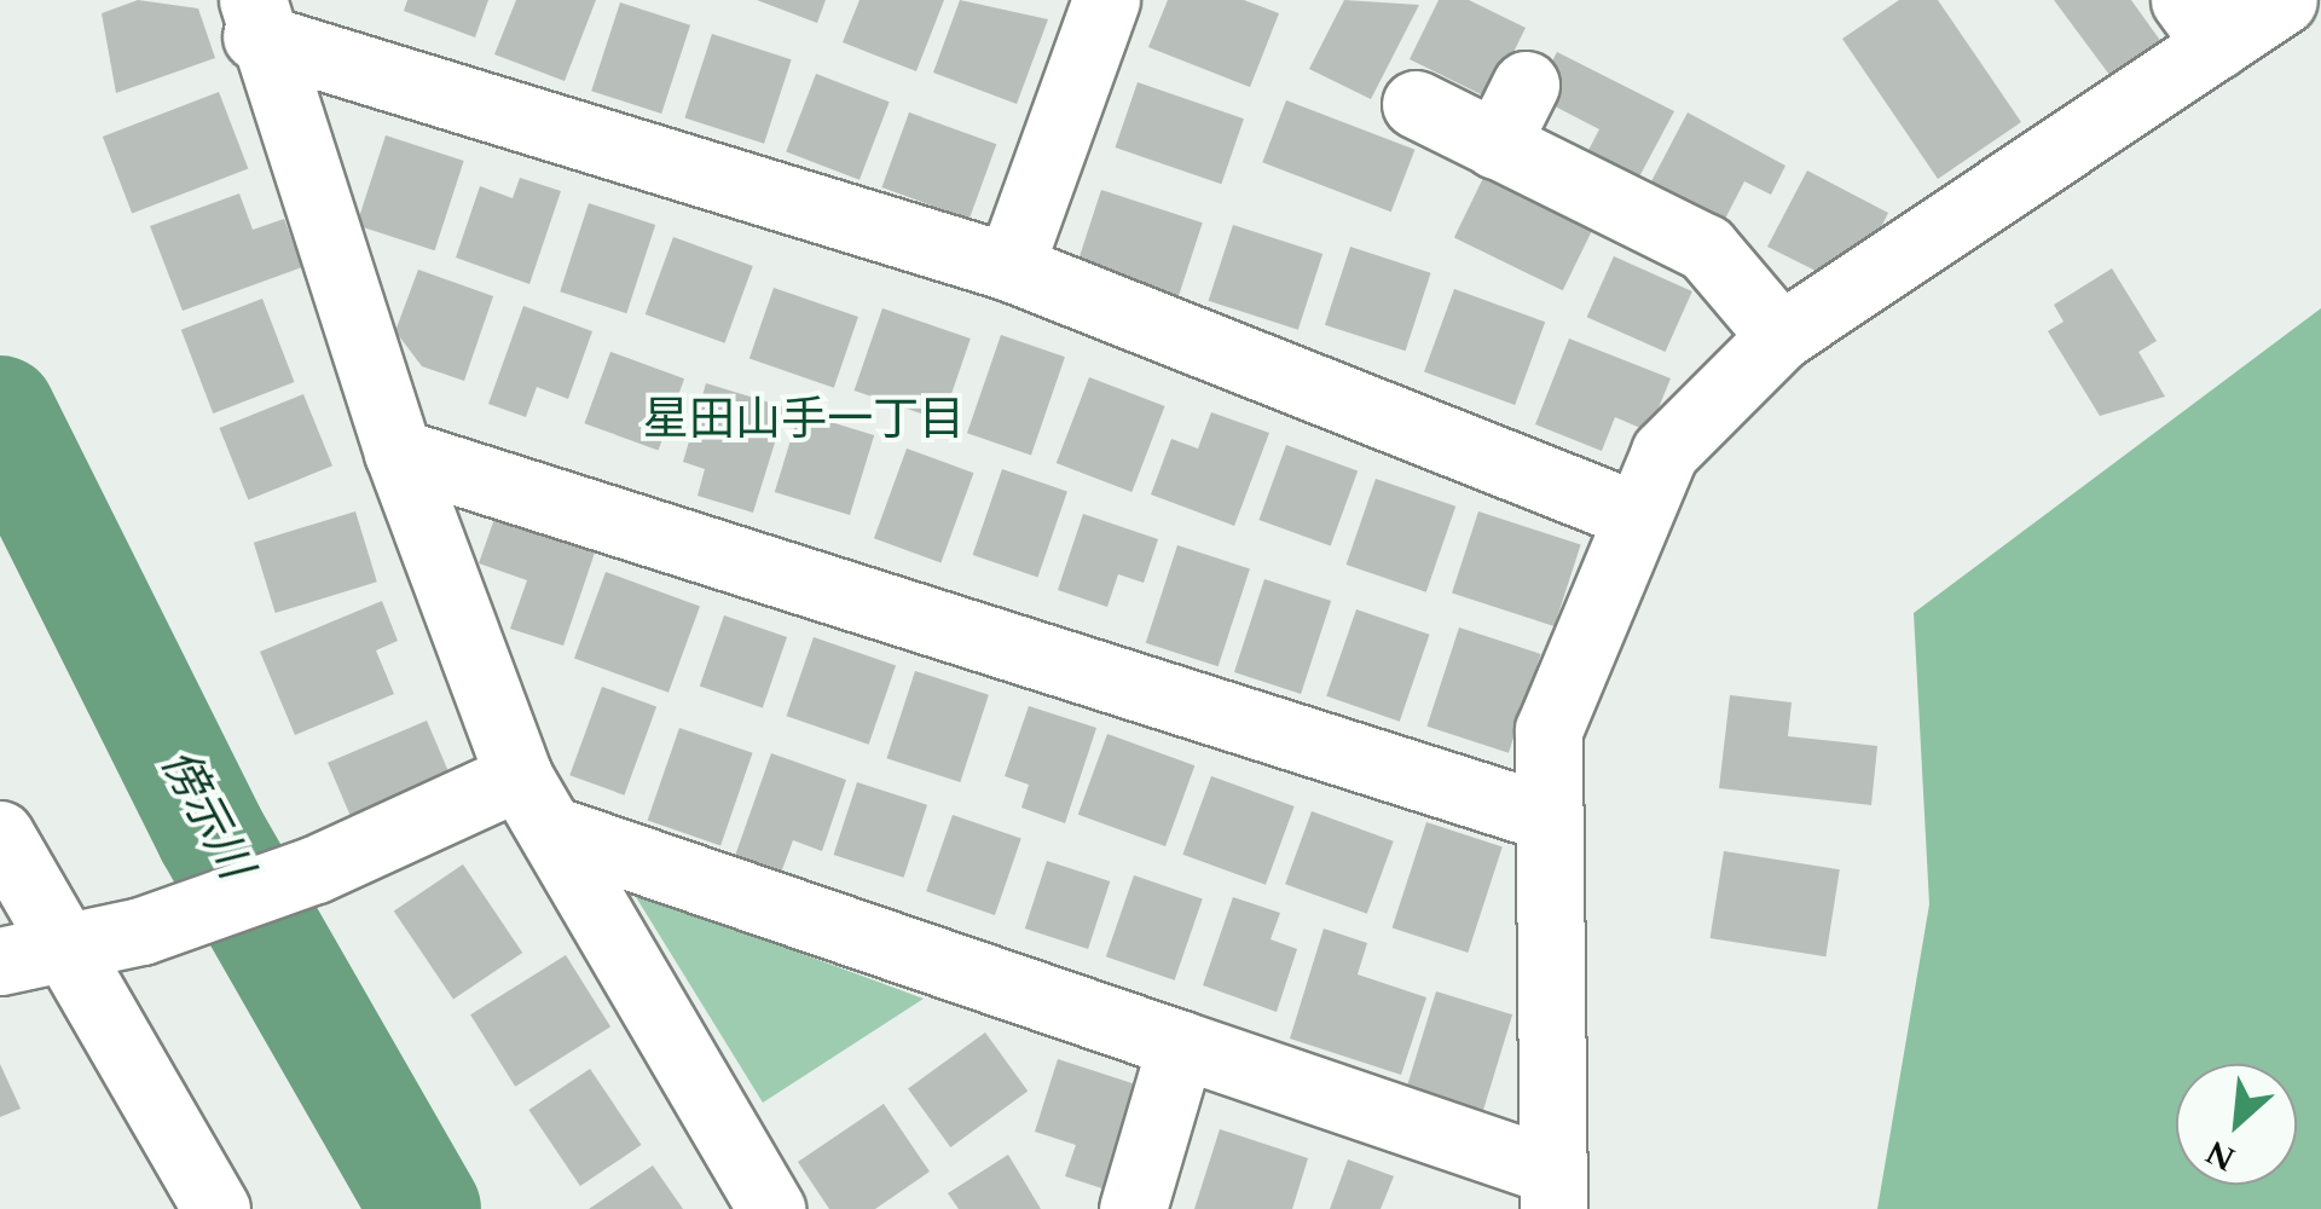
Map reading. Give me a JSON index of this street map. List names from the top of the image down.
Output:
{
  "districts": ["星田山手一丁目"],
  "water": ["傍示川"],
  "north": "bottom left"
}
